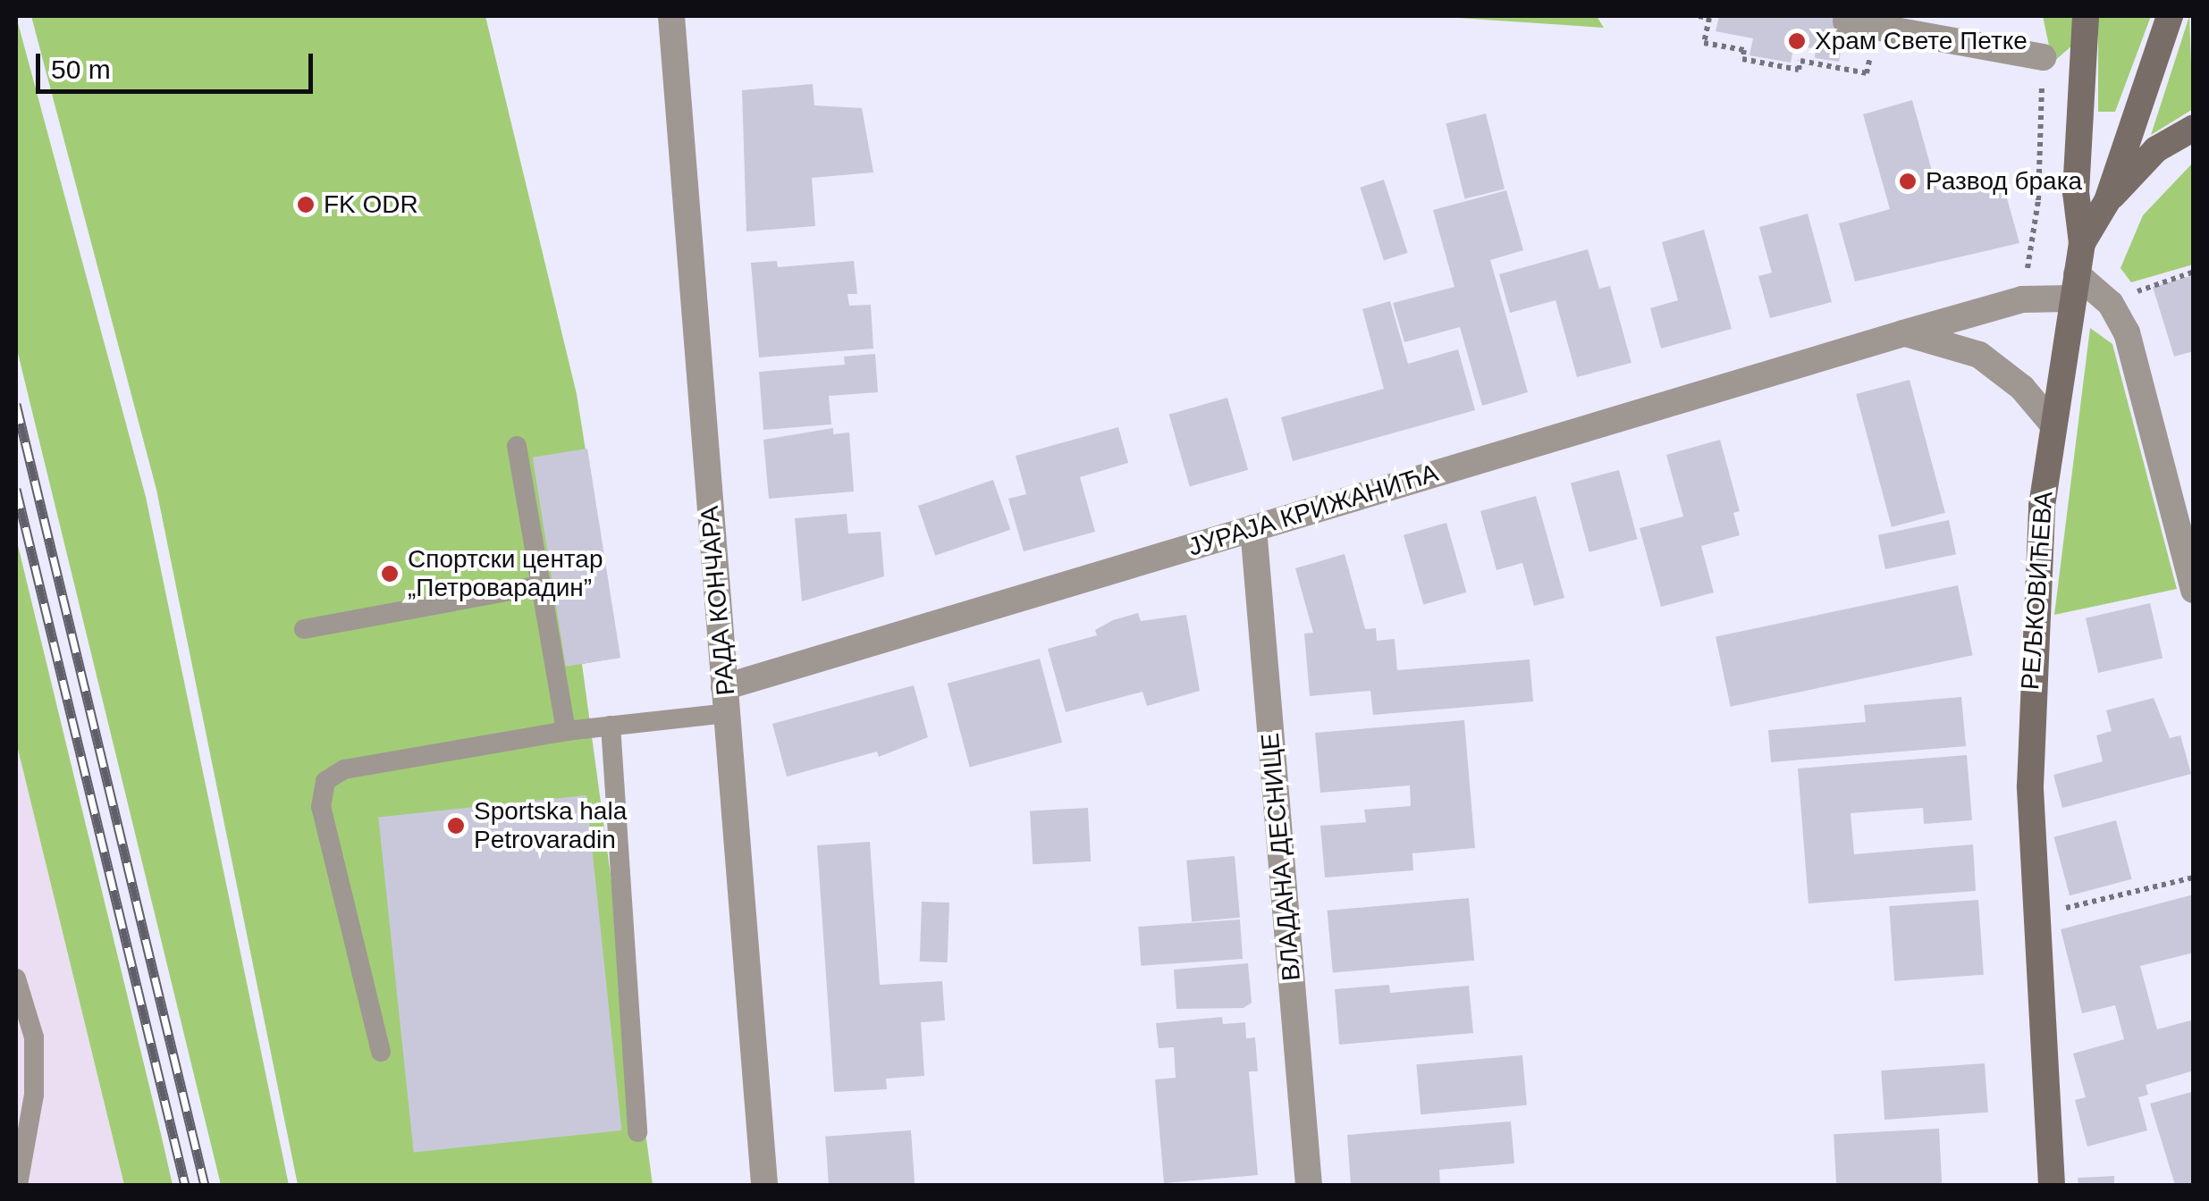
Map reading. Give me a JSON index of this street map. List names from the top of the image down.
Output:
{
  "streets": {
    "main road": ["РЕЉКОВИЋЕВА"],
    "street": ["ЈУРАЈА КРИЖАНИЋА", "РАДА КОНЧАРА", "ВЛАДАНА ДЕСНИЦЕ"]
  },
  "crossings": [
    ["ЈУРАЈА КРИЖАНИЋА", "РЕЉКОВИЋЕВА"],
    ["ЈУРАЈА КРИЖАНИЋА", "РАДА КОНЧАРА"],
    ["ЈУРАЈА КРИЖАНИЋА", "ВЛАДАНА ДЕСНИЦЕ"]
  ],
  "places": [
    "Храм Свете Петке",
    "Развод брака",
    "FK ODR",
    "Спортски центар „Петроварадин”",
    "Sportska hala Petrovaradin"
  ],
  "scale_bar": "50 m"
}
